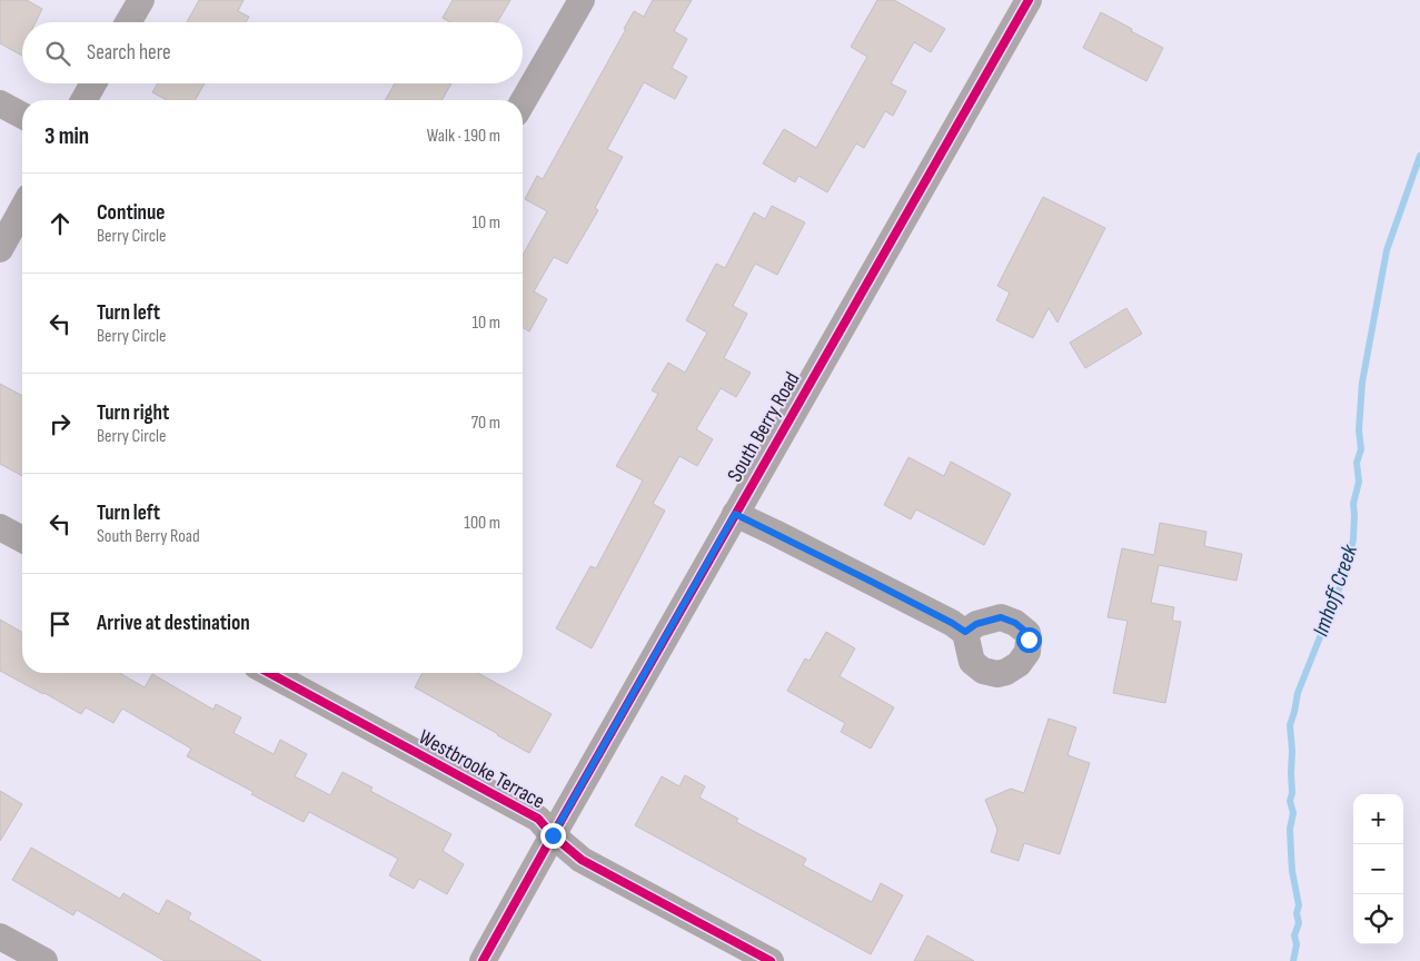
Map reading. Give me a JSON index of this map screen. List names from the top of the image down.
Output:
{
  "streets": {
    "street": ["South Berry Road", "Westbrooke Terrace"]
  },
  "crossings": [
    ["South Berry Road", "Westbrooke Terrace"]
  ],
  "water": ["Imhoff Creek"],
  "page": {
    "search": "Search here",
    "heading": ["3 min", "Walk · 190 m"],
    "list": [
      ["Continue", "Berry Circle", "10 m"],
      ["Turn left", "Berry Circle", "10 m"],
      ["Turn right", "Berry Circle", "70 m"],
      ["Turn left", "South Berry Road", "100 m"],
      "Arrive at destination"
    ],
    "map_buttons": ["+", "−"]
  }
}
